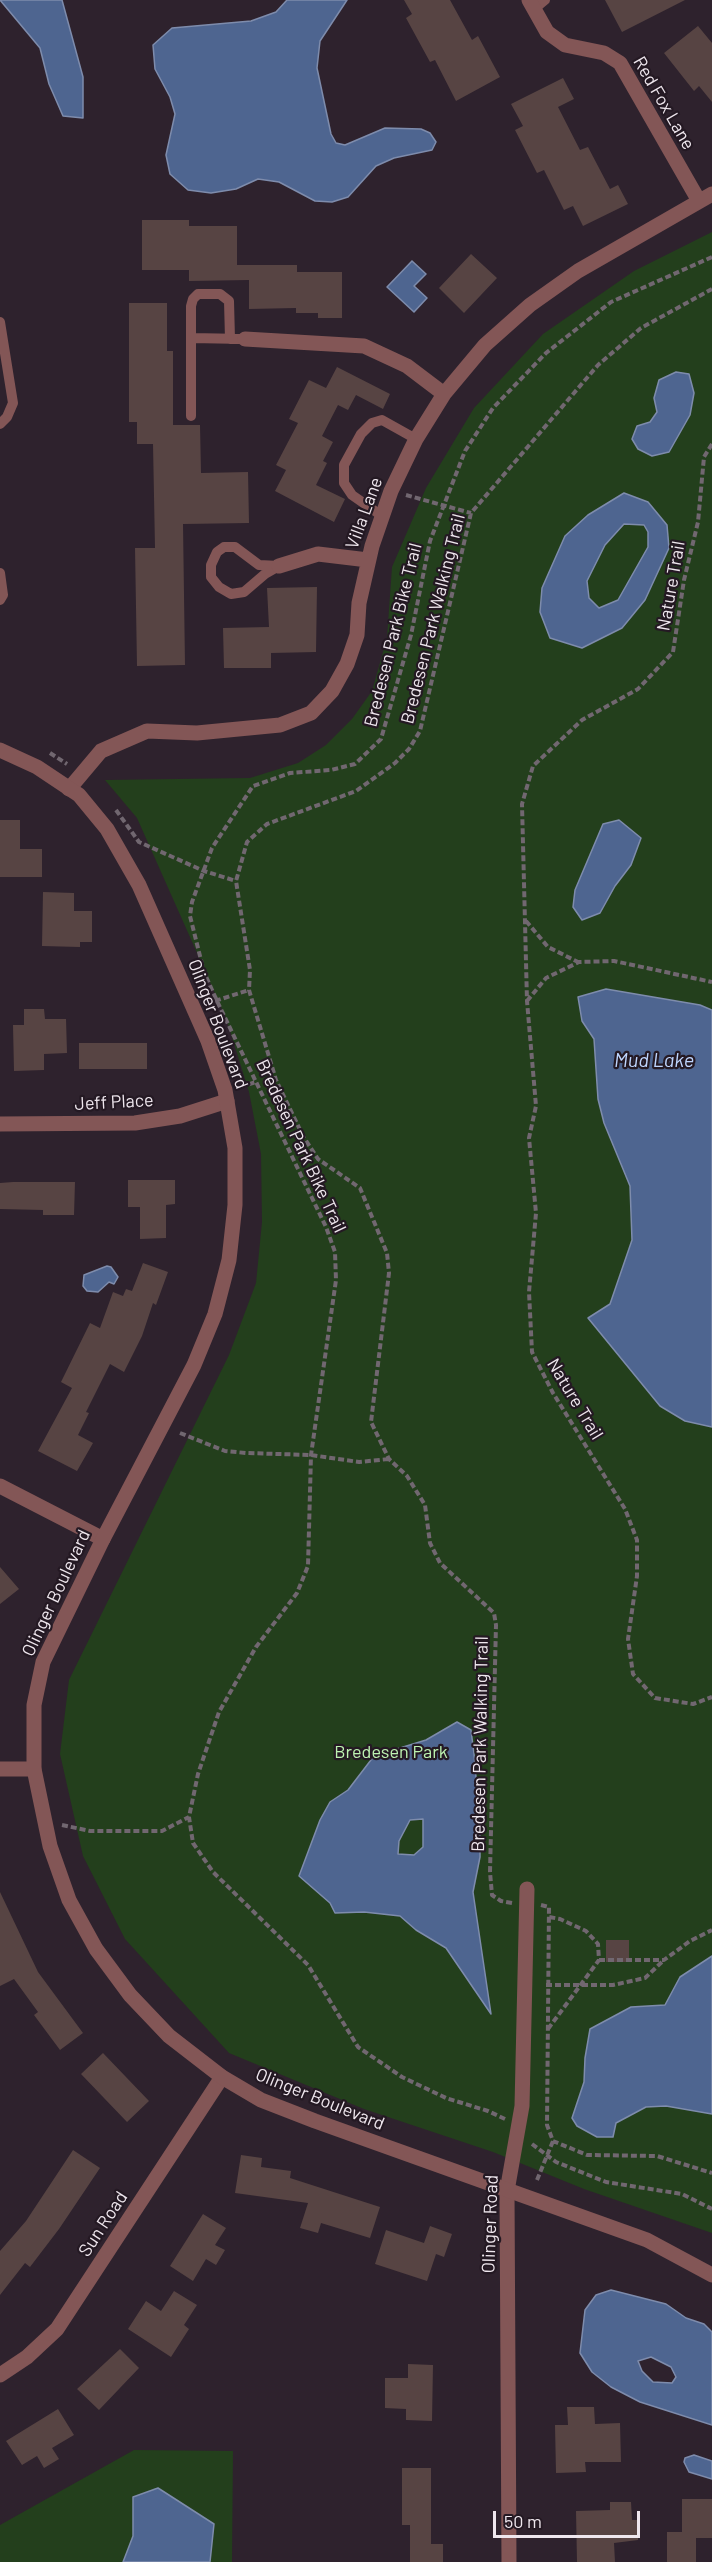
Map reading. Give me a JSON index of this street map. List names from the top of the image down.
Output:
{
  "streets": {
    "street": [
      "Red Fox Lane",
      "Villa Lane",
      "Olinger Boulevard",
      "Jeff Place",
      "Sun Road",
      "Olinger Road"
    ],
    "path": ["Nature Trail", "Bredesen Park Walking Trail", "Bredesen Park Bike Trail"]
  },
  "crossings": [
    ["Red Fox Lane", "Villa Lane"],
    ["Villa Lane", "Olinger Boulevard"],
    ["Olinger Boulevard", "Jeff Place"],
    ["Olinger Boulevard", "Sun Road"],
    ["Olinger Boulevard", "Olinger Road"]
  ],
  "water": ["Mud Lake"],
  "parks": ["Bredesen Park"],
  "scale_bar": "50 m"
}
